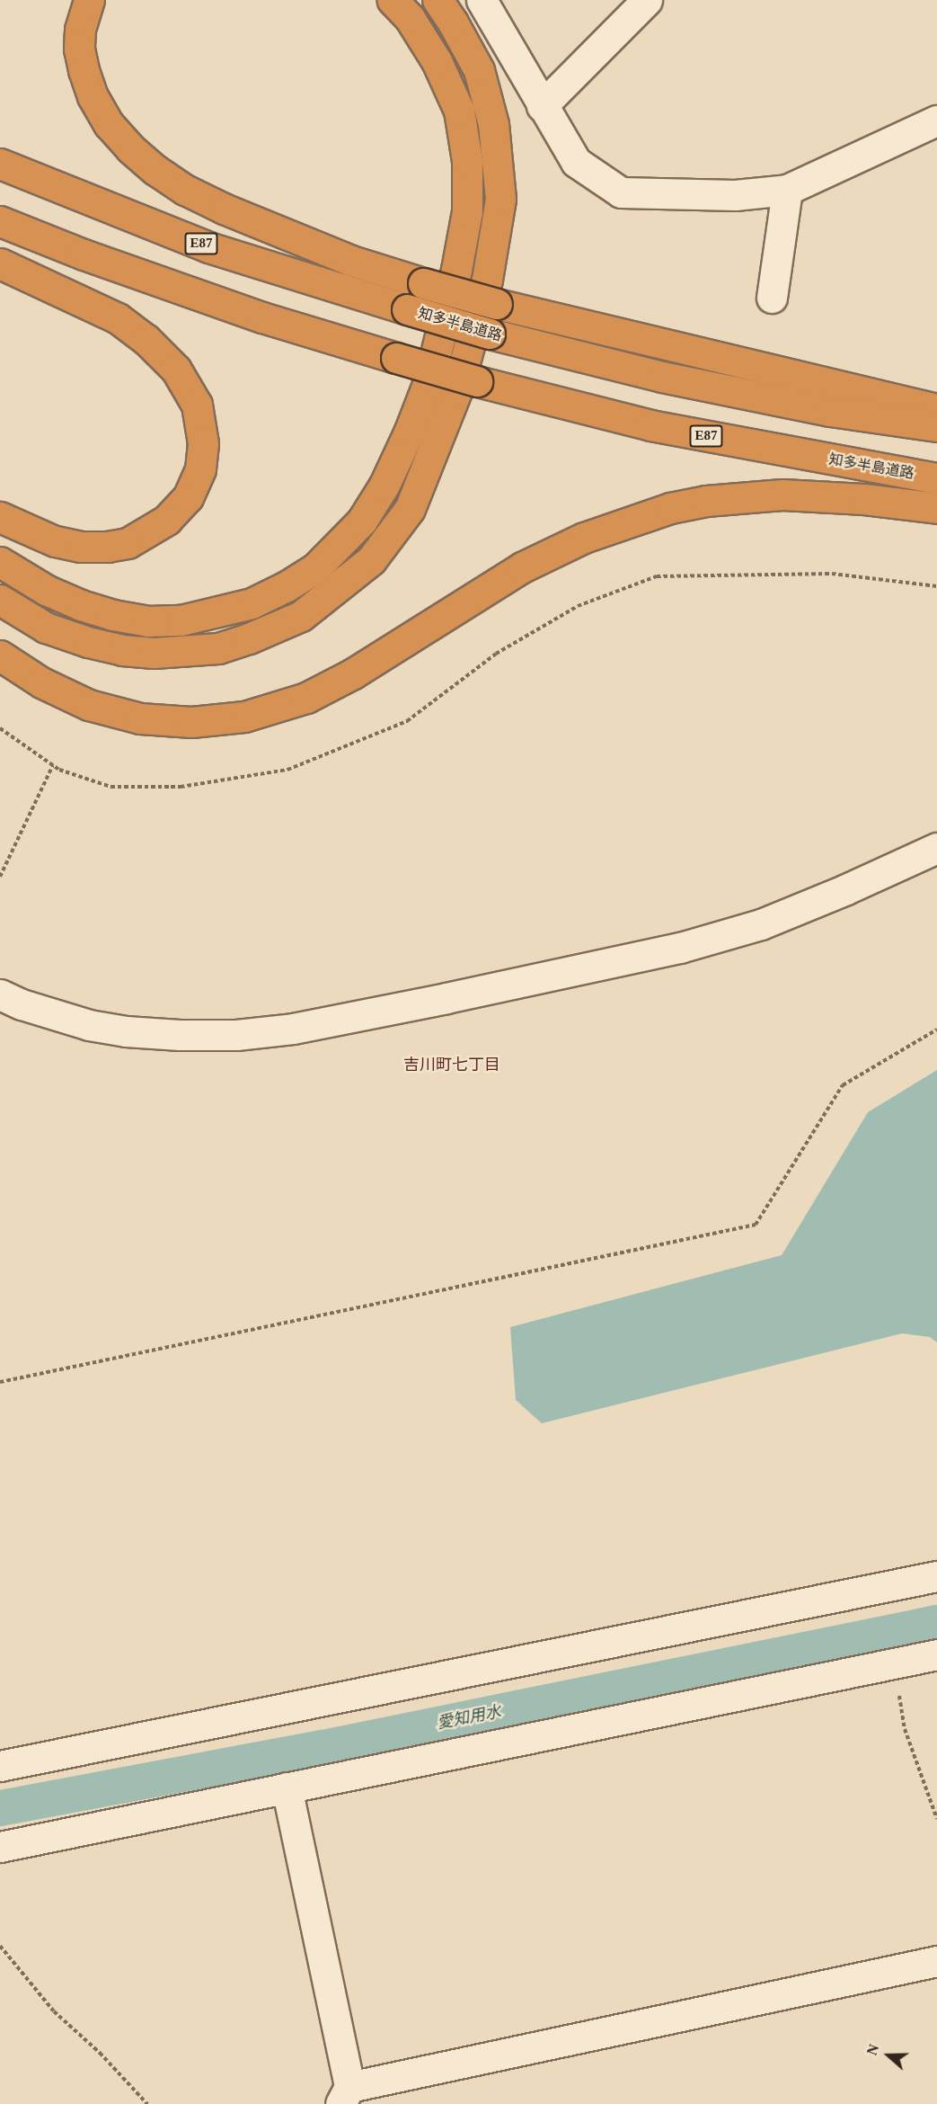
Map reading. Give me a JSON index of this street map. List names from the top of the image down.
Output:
{
  "streets": {
    "highway": ["E87", "知多半島道路"]
  },
  "districts": ["吉川町七丁目"],
  "water": ["愛知用水"],
  "north": "left"
}
